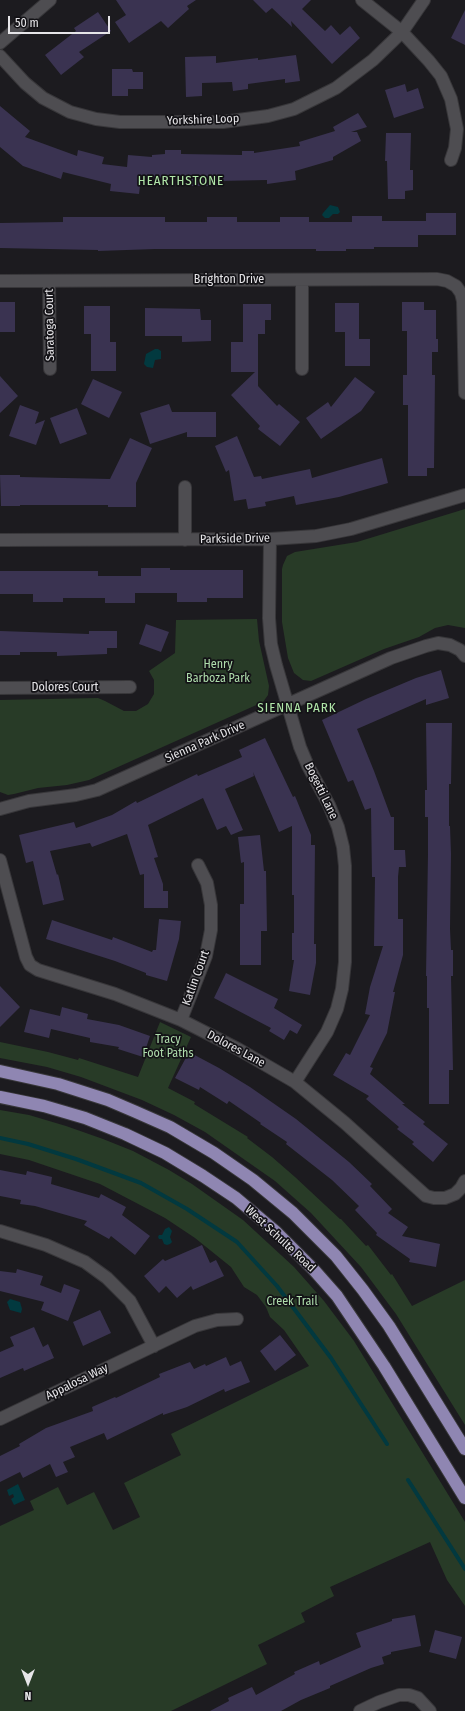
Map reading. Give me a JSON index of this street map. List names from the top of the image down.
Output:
{
  "streets": {
    "main road": ["West Schulte Road"],
    "street": [
      "Yorkshire Loop",
      "Brighton Drive",
      "Saratoga Court",
      "Parkside Drive",
      "Dolores Court",
      "Sienna Park Drive",
      "Bogetti Lane",
      "Katlin Court",
      "Dolores Lane",
      "Appalosa Way"
    ]
  },
  "crossings": [
    ["Brighton Drive", "Saratoga Court"],
    ["Parkside Drive", "Bogetti Lane"],
    ["Sienna Park Drive", "Bogetti Lane"],
    ["Bogetti Lane", "Dolores Lane"],
    ["Katlin Court", "Dolores Lane"]
  ],
  "districts": ["HEARTHSTONE", "SIENNA PARK"],
  "parks": ["Henry Barboza Park", "Tracy Foot Paths", "Creek Trail"],
  "scale_bar": "50 m",
  "north": "bottom"
}
